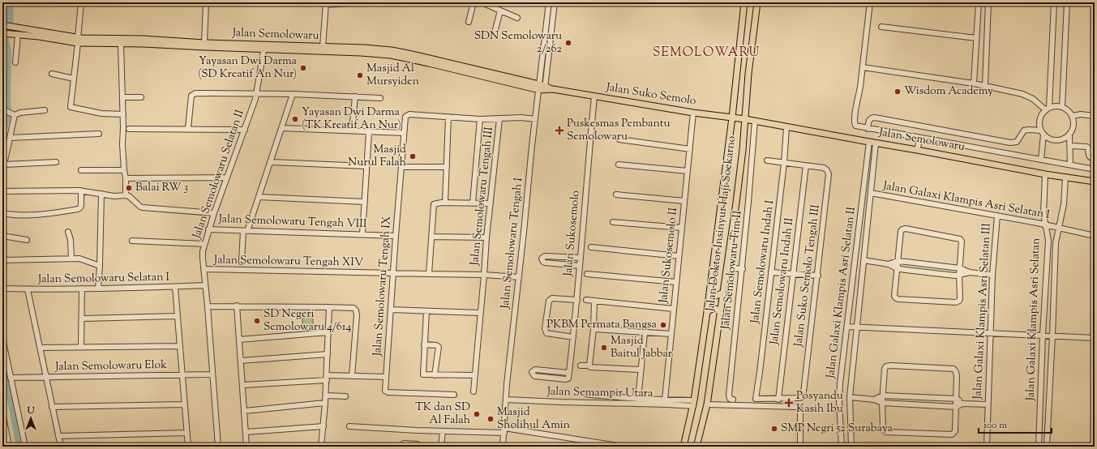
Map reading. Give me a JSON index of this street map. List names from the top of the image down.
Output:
{
  "streets": {
    "main road": ["Jalan Semolowaru", "Jalan Suko Semolo", "Jalan Doktor Insinyur Haji Soekarno"],
    "street": [
      "Jalan Semolowaru Selatan II",
      "Jalan Semolowaru Tengah III",
      "Jalan Galaxi Klampis Asri Selatan I",
      "Jalan Semolowaru Tengah VIII",
      "Jalan Sukosemolo",
      "Jalan Semolowaru Tengah I",
      "Jalan Sukosemolo II",
      "Jalan Semolowaru Tengah XIV",
      "Jalan Semolowaru Indah I",
      "Jalan Semolowaru Tim II",
      "Jalan Suko Semolo Tengah III",
      "Jalan Semolowaru Selatan I",
      "Jalan Semolowaru Indah II",
      "Jalan Semolowaru Tengah IX",
      "Jalan Galaxi Klampis Asri Selatan II",
      "Jalan Galaxi Klampis Asri Selatan III",
      "Jalan Galaxi Klampis Asri Selatan",
      "Jalan Semolowaru Elok",
      "Jalan Semampir Utara"
    ]
  },
  "crossings": [
    ["Jalan Semolowaru", "Jalan Suko Semolo"],
    ["Jalan Semolowaru", "Jalan Semolowaru Selatan II"],
    ["Jalan Semolowaru", "Jalan Doktor Insinyur Haji Soekarno"],
    ["Jalan Semolowaru", "Jalan Semolowaru Tengah I"],
    ["Jalan Semolowaru", "Jalan Semolowaru Indah I"],
    ["Jalan Semolowaru", "Jalan Semolowaru Tim II"],
    ["Jalan Semolowaru", "Jalan Galaxi Klampis Asri Selatan II"],
    ["Jalan Semolowaru", "Jalan Galaxi Klampis Asri Selatan"],
    ["Jalan Suko Semolo", "Jalan Doktor Insinyur Haji Soekarno"],
    ["Jalan Suko Semolo", "Jalan Sukosemolo"],
    ["Jalan Suko Semolo", "Jalan Semolowaru Tengah I"],
    ["Jalan Suko Semolo", "Jalan Sukosemolo II"],
    ["Jalan Semolowaru Selatan II", "Jalan Semolowaru Tengah VIII"],
    ["Jalan Semolowaru Selatan II", "Jalan Semolowaru Tengah XIV"],
    ["Jalan Semolowaru Selatan II", "Jalan Semolowaru Selatan I"],
    ["Jalan Semolowaru Selatan II", "Jalan Semolowaru Elok"],
    ["Jalan Semolowaru Tengah III", "Jalan Semolowaru Tengah XIV"],
    ["Jalan Galaxi Klampis Asri Selatan I", "Jalan Galaxi Klampis Asri Selatan II"],
    ["Jalan Galaxi Klampis Asri Selatan I", "Jalan Galaxi Klampis Asri Selatan III"],
    ["Jalan Galaxi Klampis Asri Selatan I", "Jalan Galaxi Klampis Asri Selatan"],
    ["Jalan Semolowaru Tengah VIII", "Jalan Semolowaru Tengah IX"],
    ["Jalan Doktor Insinyur Haji Soekarno", "Jalan Semampir Utara"],
    ["Jalan Semolowaru Tengah I", "Jalan Semolowaru Tengah XIV"],
    ["Jalan Semolowaru Tengah I", "Jalan Semampir Utara"],
    ["Jalan Semolowaru Tengah XIV", "Jalan Semolowaru Tengah IX"],
    ["Jalan Semolowaru Indah I", "Jalan Suko Semolo Tengah III"],
    ["Jalan Suko Semolo Tengah III", "Jalan Semolowaru Indah II"]
  ],
  "districts": ["SEMOLOWARU"],
  "places": {
    "other": [
      "SDN Semolowaru 2/262",
      "Yayasan Dwi Darma (SD Kreatif An Nur)",
      "Masjid Al Mursyiden",
      "Wisdom Academy",
      "Yayasan Dwi Darma (TK Kreatif An Nur)",
      "Masjid Nurul Falah",
      "Balai RW 3",
      "SD Negeri Semolowaru 4/614",
      "PKBM Permata Bangsa",
      "Masjid Baitul Jabbar",
      "TK dan SD Al Falah",
      "Masjid Sholihul Amin",
      "SMP Negri 52 Surabaya"
    ],
    "health": ["Puskesmas Pembantu Semolowaru", "Posyandu Kasih Ibu"]
  },
  "scale_bar": "100 m",
  "north": "top"
}
